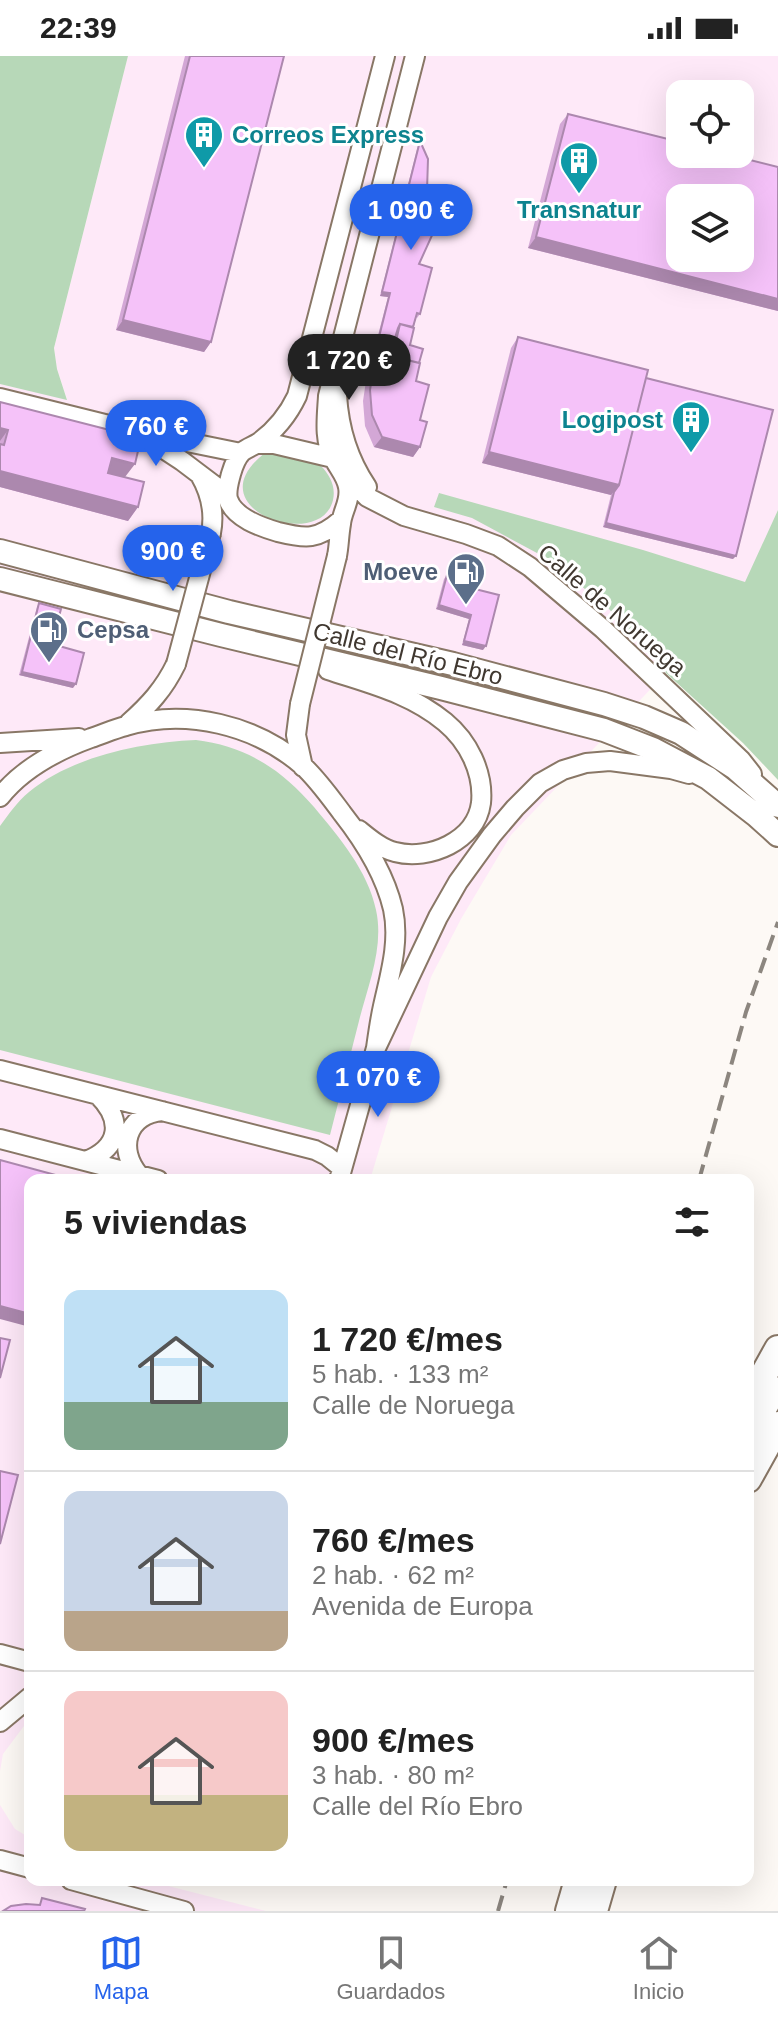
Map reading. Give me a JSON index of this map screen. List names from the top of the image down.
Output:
{
  "streets": {
    "main road": ["Calle del Río Ebro"],
    "street": ["Calle de Noruega"]
  },
  "crossings": [
    ["Calle de Noruega", "Calle del Río Ebro"]
  ],
  "places": {
    "building": ["Correos Express", "Transnatur", "Logipost"],
    "fuel station": ["Moeve", "Cepsa"]
  },
  "page": {
    "status": "22:39",
    "price": [
      "1 090 €",
      "1 720 €",
      "760 €",
      "900 €",
      "1 070 €"
    ],
    "heading": "5 viviendas",
    "list": [
      {
        "name": "1 720 €/mes",
        "note": "5 hab. · 133 m² · Calle de Noruega"
      },
      {
        "name": "760 €/mes",
        "note": "2 hab. · 62 m² · Avenida de Europa"
      },
      {
        "name": "900 €/mes",
        "note": "3 hab. · 80 m² · Calle del Río Ebro"
      }
    ],
    "tabs": ["Mapa", "Guardados", "Inicio"]
  }
}
